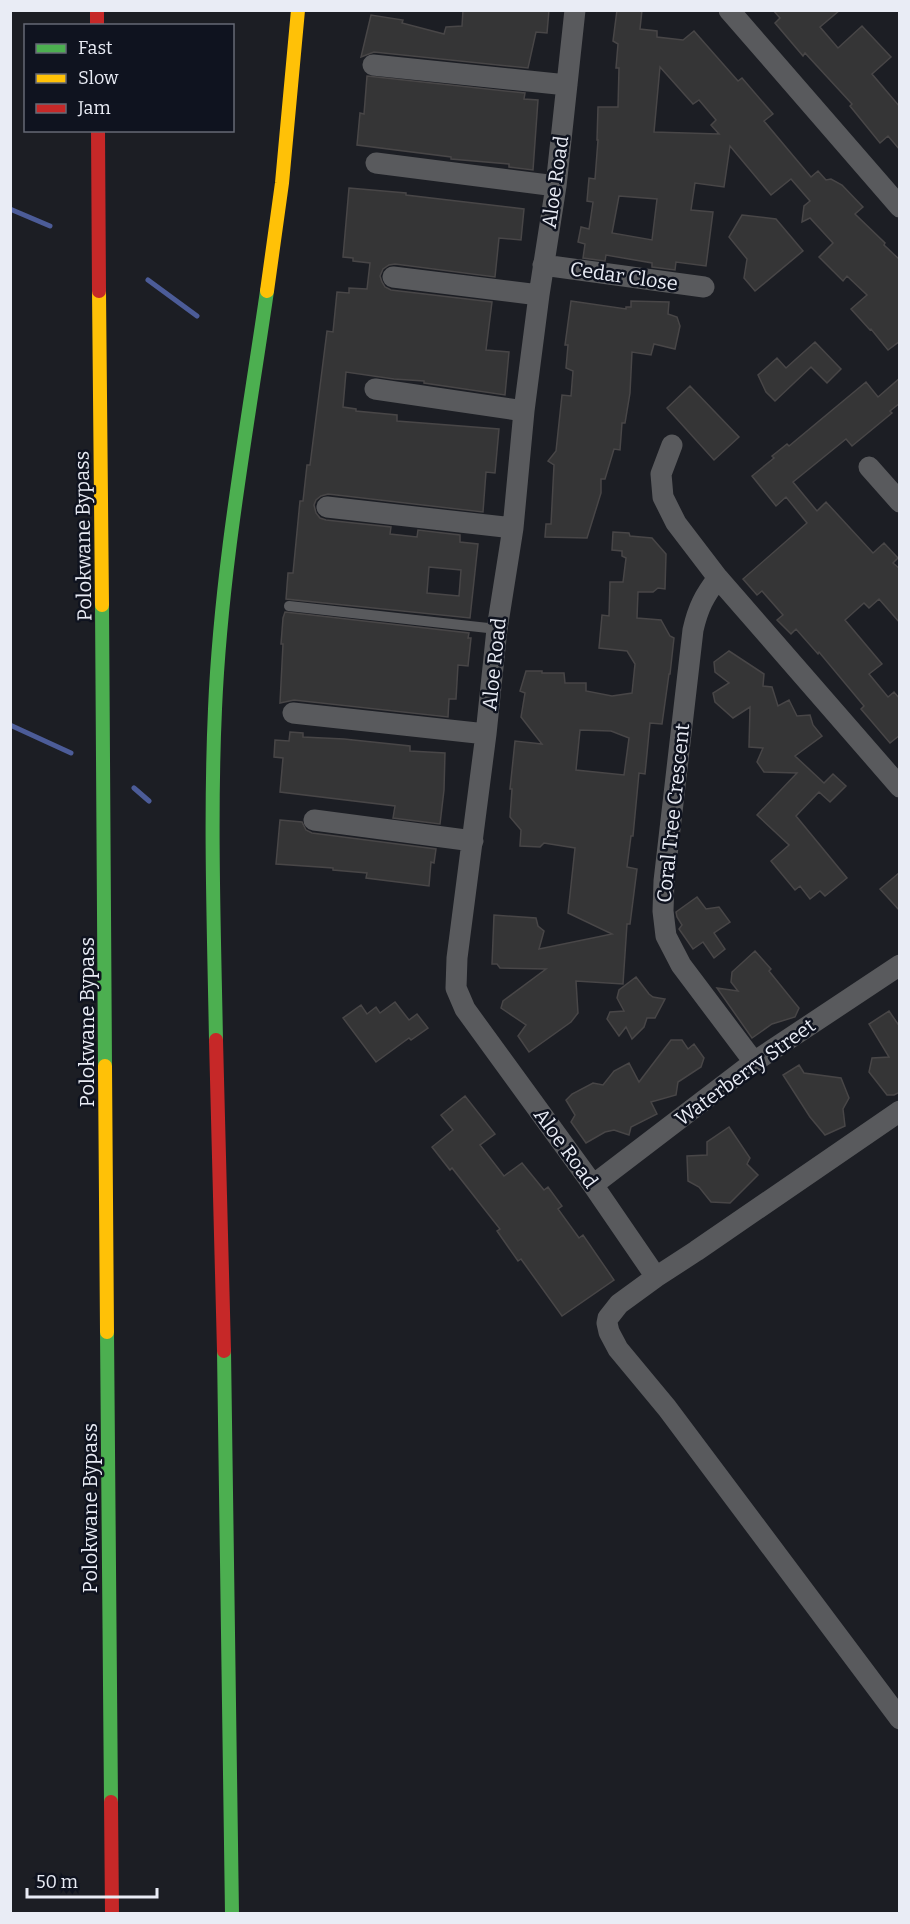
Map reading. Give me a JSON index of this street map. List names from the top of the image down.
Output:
{
  "streets": {
    "main road": ["Polokwane Bypass"],
    "street": [
      "Aloe Road",
      "Cedar Close",
      "Coral Tree Crescent",
      "Waterberry Street"
    ]
  },
  "crossings": [
    ["Aloe Road", "Cedar Close"],
    ["Aloe Road", "Waterberry Street"],
    ["Coral Tree Crescent", "Waterberry Street"]
  ],
  "legend": ["Fast", "Slow", "Jam"],
  "scale_bar": "50 m"
}
